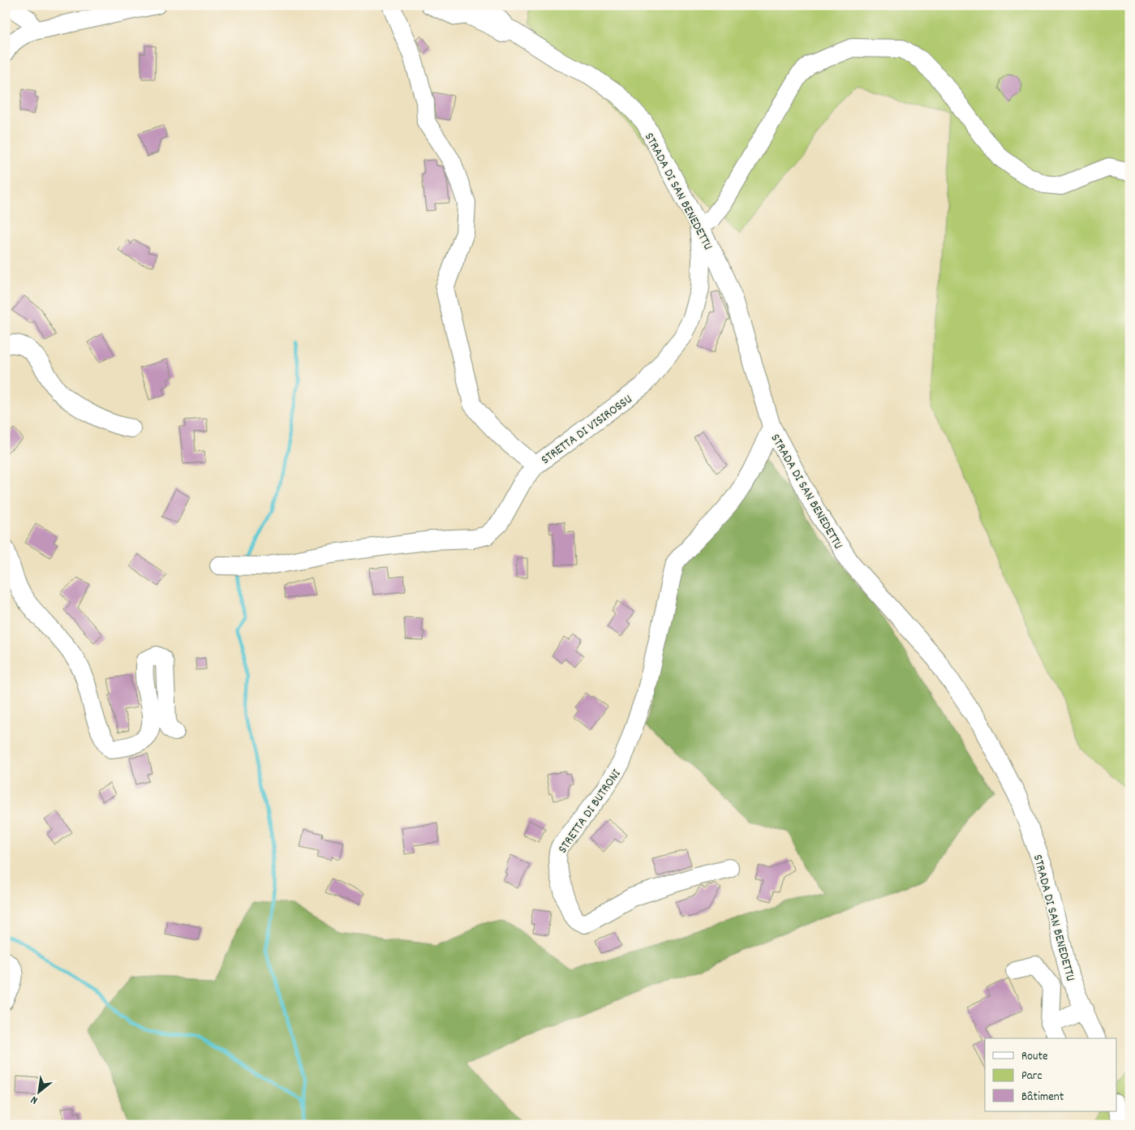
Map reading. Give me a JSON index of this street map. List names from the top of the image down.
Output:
{
  "streets": {
    "street": ["STRADA DI SAN BENEDETTU", "STRETTA DI VISIROSSU", "STRETTA DI BUTRONI"]
  },
  "crossings": [
    ["STRADA DI SAN BENEDETTU", "STRETTA DI VISIROSSU"],
    ["STRADA DI SAN BENEDETTU", "STRETTA DI BUTRONI"]
  ],
  "legend": ["Route", "Parc", "Bâtiment"],
  "north": "bottom left"
}
